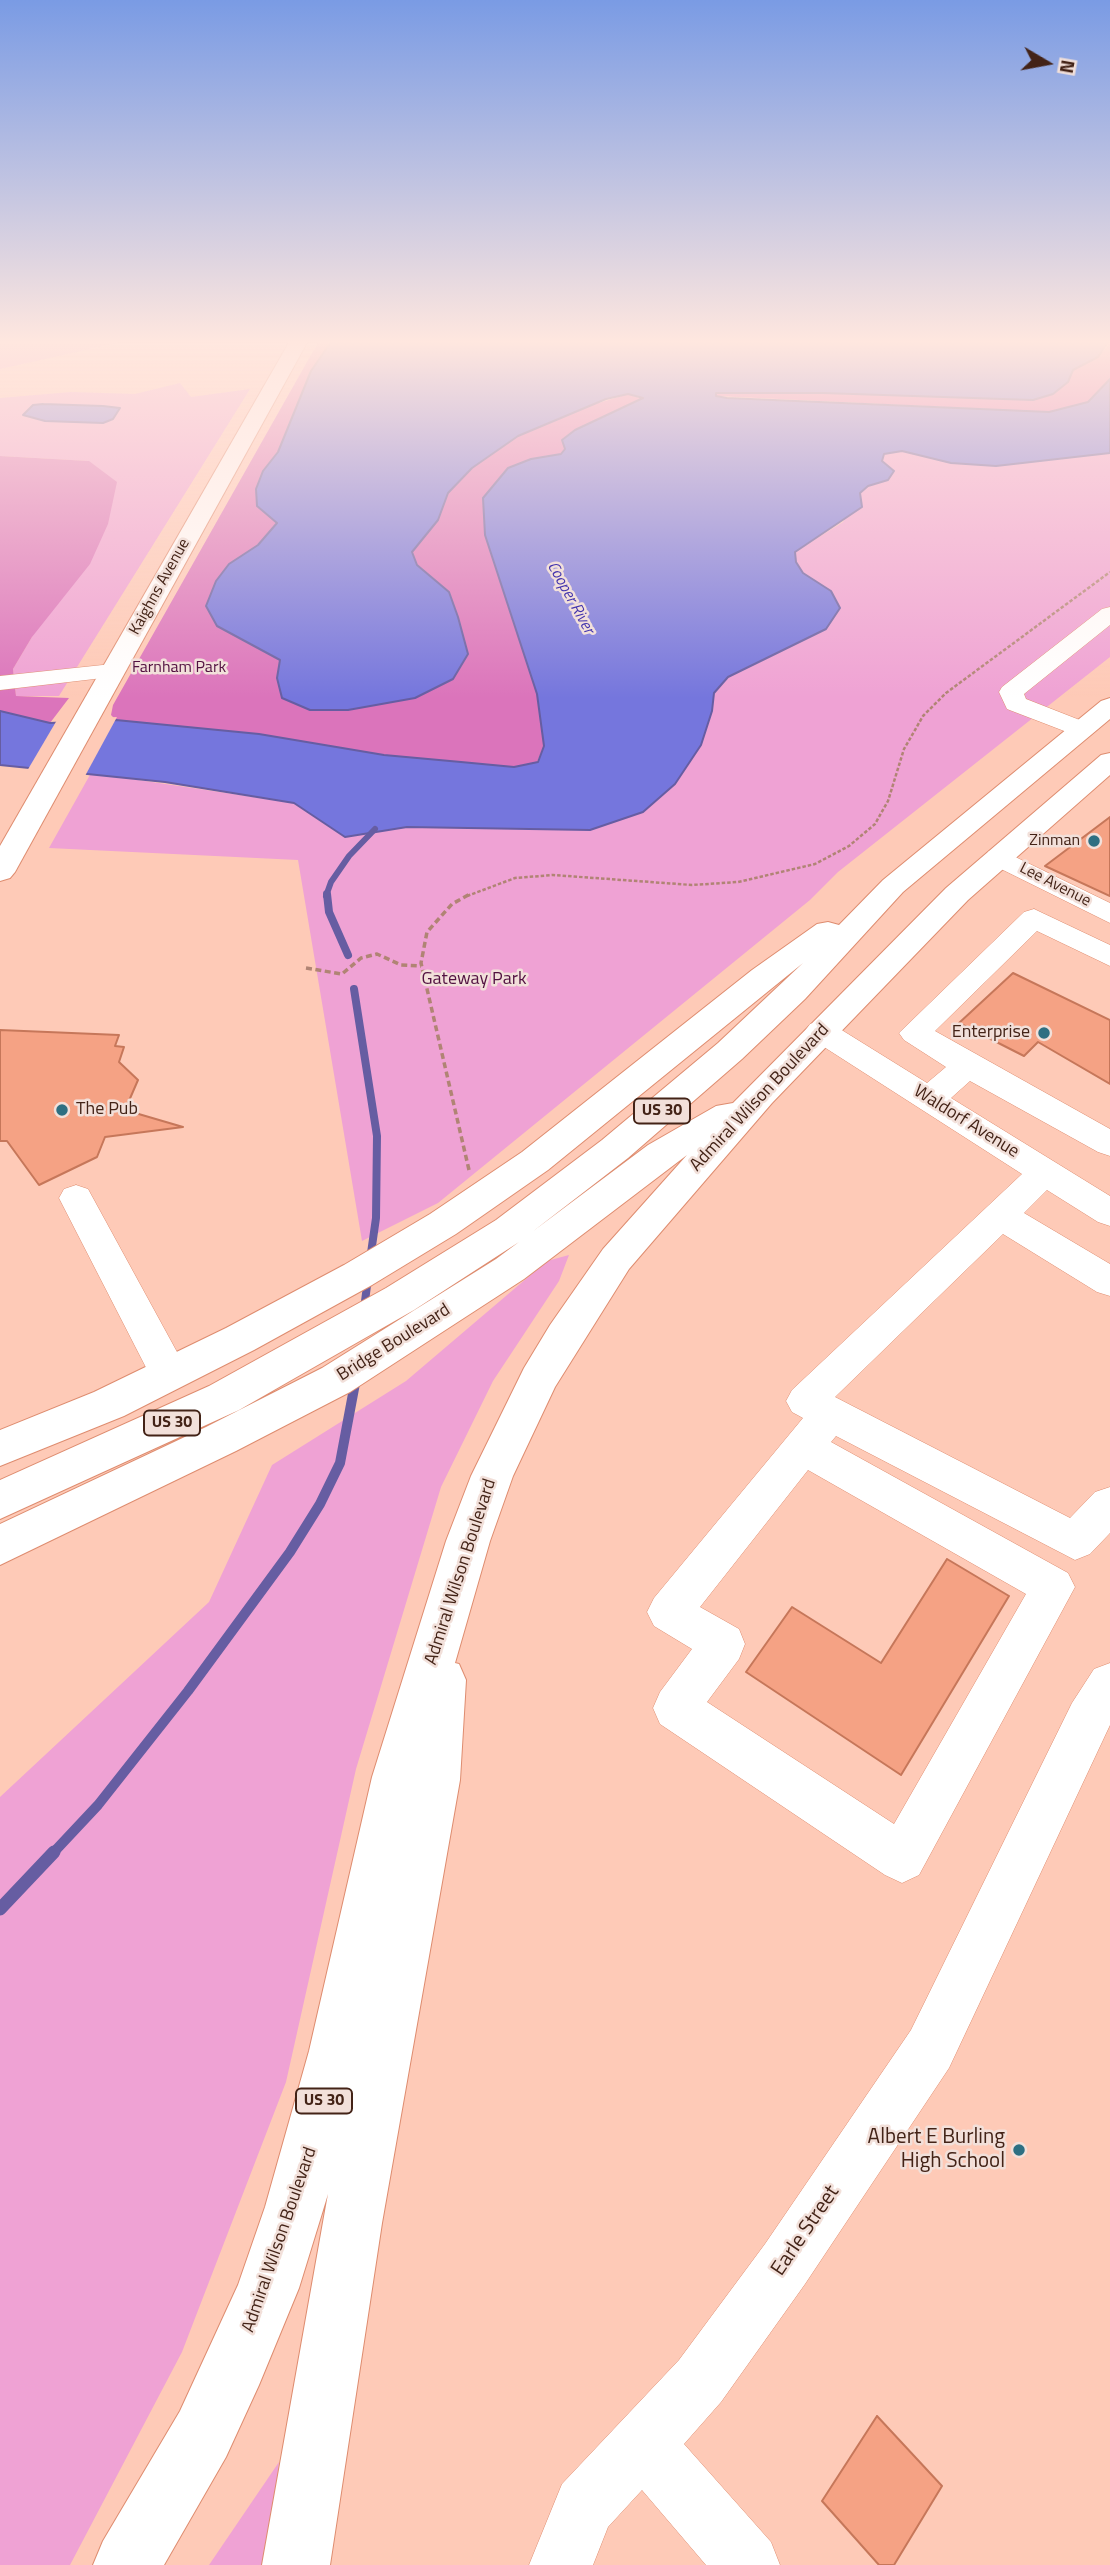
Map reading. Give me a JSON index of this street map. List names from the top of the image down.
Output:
{
  "streets": {
    "main road": [
      "Kaighns Avenue",
      "Admiral Wilson Boulevard",
      "US 30",
      "Bridge Boulevard"
    ],
    "street": ["Lee Avenue", "Waldorf Avenue", "Earle Street"]
  },
  "crossings": [
    ["Lee Avenue", "Admiral Wilson Boulevard"],
    ["Admiral Wilson Boulevard", "Waldorf Avenue"],
    ["Admiral Wilson Boulevard", "Bridge Boulevard"]
  ],
  "water": ["Cooper River"],
  "parks": ["Farnham Park", "Gateway Park"],
  "places": [
    "Zinman",
    "Enterprise",
    "The Pub",
    "Albert E Burling High School"
  ],
  "north": "right"
}
